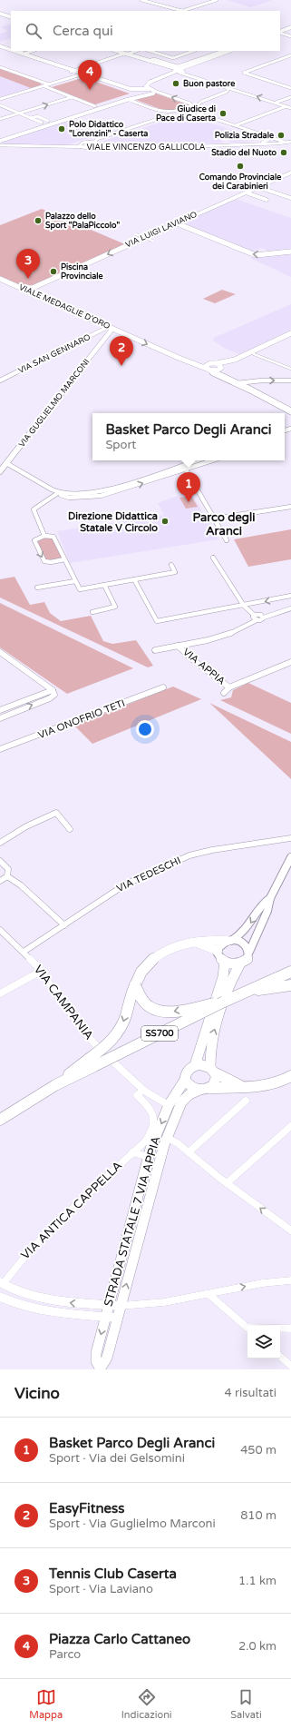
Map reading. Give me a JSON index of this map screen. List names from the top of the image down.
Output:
{
  "streets": {
    "highway": ["SS700"],
    "main road": ["VIA LUIGI LAVIANO", "VIALE MEDAGLIE D'ORO", "STRADA STATALE 7 VIA APPIA"],
    "street": [
      "VIALE VINCENZO GALLICOLA",
      "VIA SAN GENNARO",
      "VIA GUGLIELMO MARCONI",
      "VIA APPIA",
      "VIA ONOFRIO TETI",
      "VIA TEDESCHI",
      "VIA CAMPANIA",
      "VIA ANTICA CAPPELLA"
    ]
  },
  "crossings": [
    ["VIA LUIGI LAVIANO", "VIALE MEDAGLIE D'ORO"],
    ["VIALE MEDAGLIE D'ORO", "VIA SAN GENNARO"],
    ["VIALE MEDAGLIE D'ORO", "VIA GUGLIELMO MARCONI"],
    ["VIA SAN GENNARO", "VIA GUGLIELMO MARCONI"],
    ["VIA TEDESCHI", "VIA CAMPANIA"],
    ["VIA CAMPANIA", "STRADA STATALE 7 VIA APPIA"]
  ],
  "one_way": ["VIA LUIGI LAVIANO"],
  "districts": ["Parco degli Aranci"],
  "places": [
    "Buon pastore",
    "Giudice di Pace di Caserta",
    "Polo Didattico \"Lorenzini\" - Caserta",
    "Polizia Stradale",
    "Stadio del Nuoto",
    "Comando Provinciale dei Carabinieri",
    "Palazzo dello Sport \"PalaPiccolo\"",
    "Piscina Provinciale",
    "Direzione Didattica Statale V Circolo"
  ],
  "page": {
    "search": "Cerca qui",
    "pins": [
      "4",
      "3",
      "2",
      "1"
    ],
    "popup": ["Basket Parco Degli Aranci", "Sport"],
    "heading": ["Vicino", "4 risultati"],
    "list": [
      {
        "mark": "1",
        "name": "Basket Parco Degli Aranci",
        "note": "Sport · Via dei Gelsomini",
        "value": "450 m"
      },
      {
        "mark": "2",
        "name": "EasyFitness",
        "note": "Sport · Via Guglielmo Marconi",
        "value": "810 m"
      },
      {
        "mark": "3",
        "name": "Tennis Club Caserta",
        "note": "Sport · Via Laviano",
        "value": "1.1 km"
      },
      {
        "mark": "4",
        "name": "Piazza Carlo Cattaneo",
        "note": "Parco",
        "value": "2.0 km"
      }
    ],
    "nav": ["Mappa", "Indicazioni", "Salvati"]
  }
}
